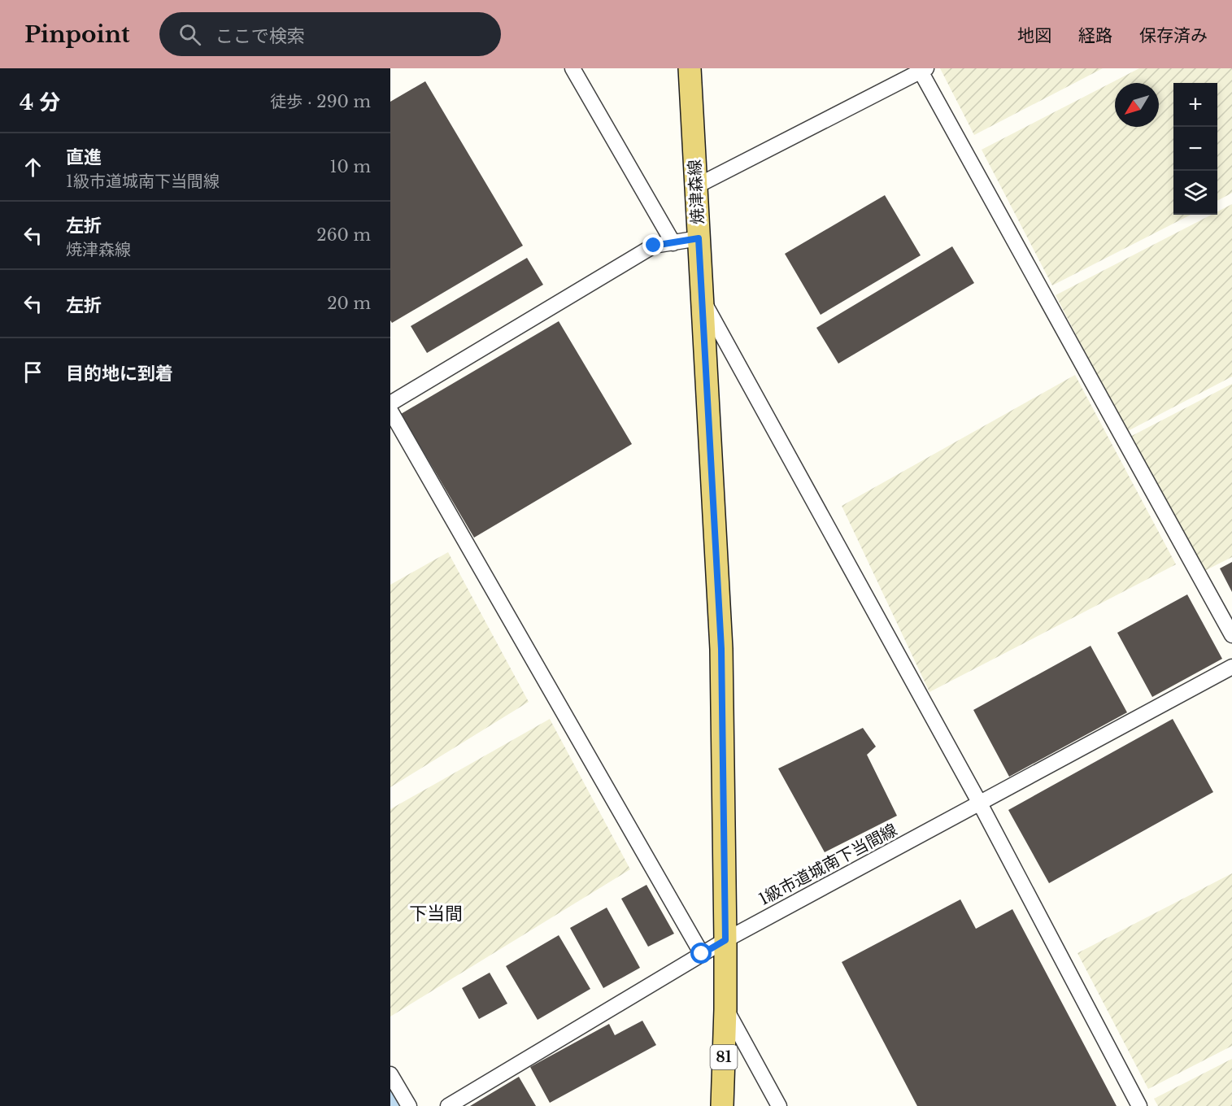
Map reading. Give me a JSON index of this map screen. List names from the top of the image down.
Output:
{
  "streets": {
    "main road": ["焼津森線", "81"],
    "street": ["1級市道城南下当間線"]
  },
  "crossings": [
    ["焼津森線", "1級市道城南下当間線"]
  ],
  "districts": ["下当間"],
  "north": "bottom left",
  "page": {
    "header": "Pinpoint",
    "search": "ここで検索",
    "nav": ["地図", "経路", "保存済み"],
    "heading": ["4 分", "徒歩 · 290 m"],
    "map_buttons": ["+", "−"],
    "list": [
      ["直進", "1級市道城南下当間線", "10 m"],
      ["左折", "焼津森線", "260 m"],
      ["左折", "20 m"],
      "目的地に到着"
    ]
  }
}
